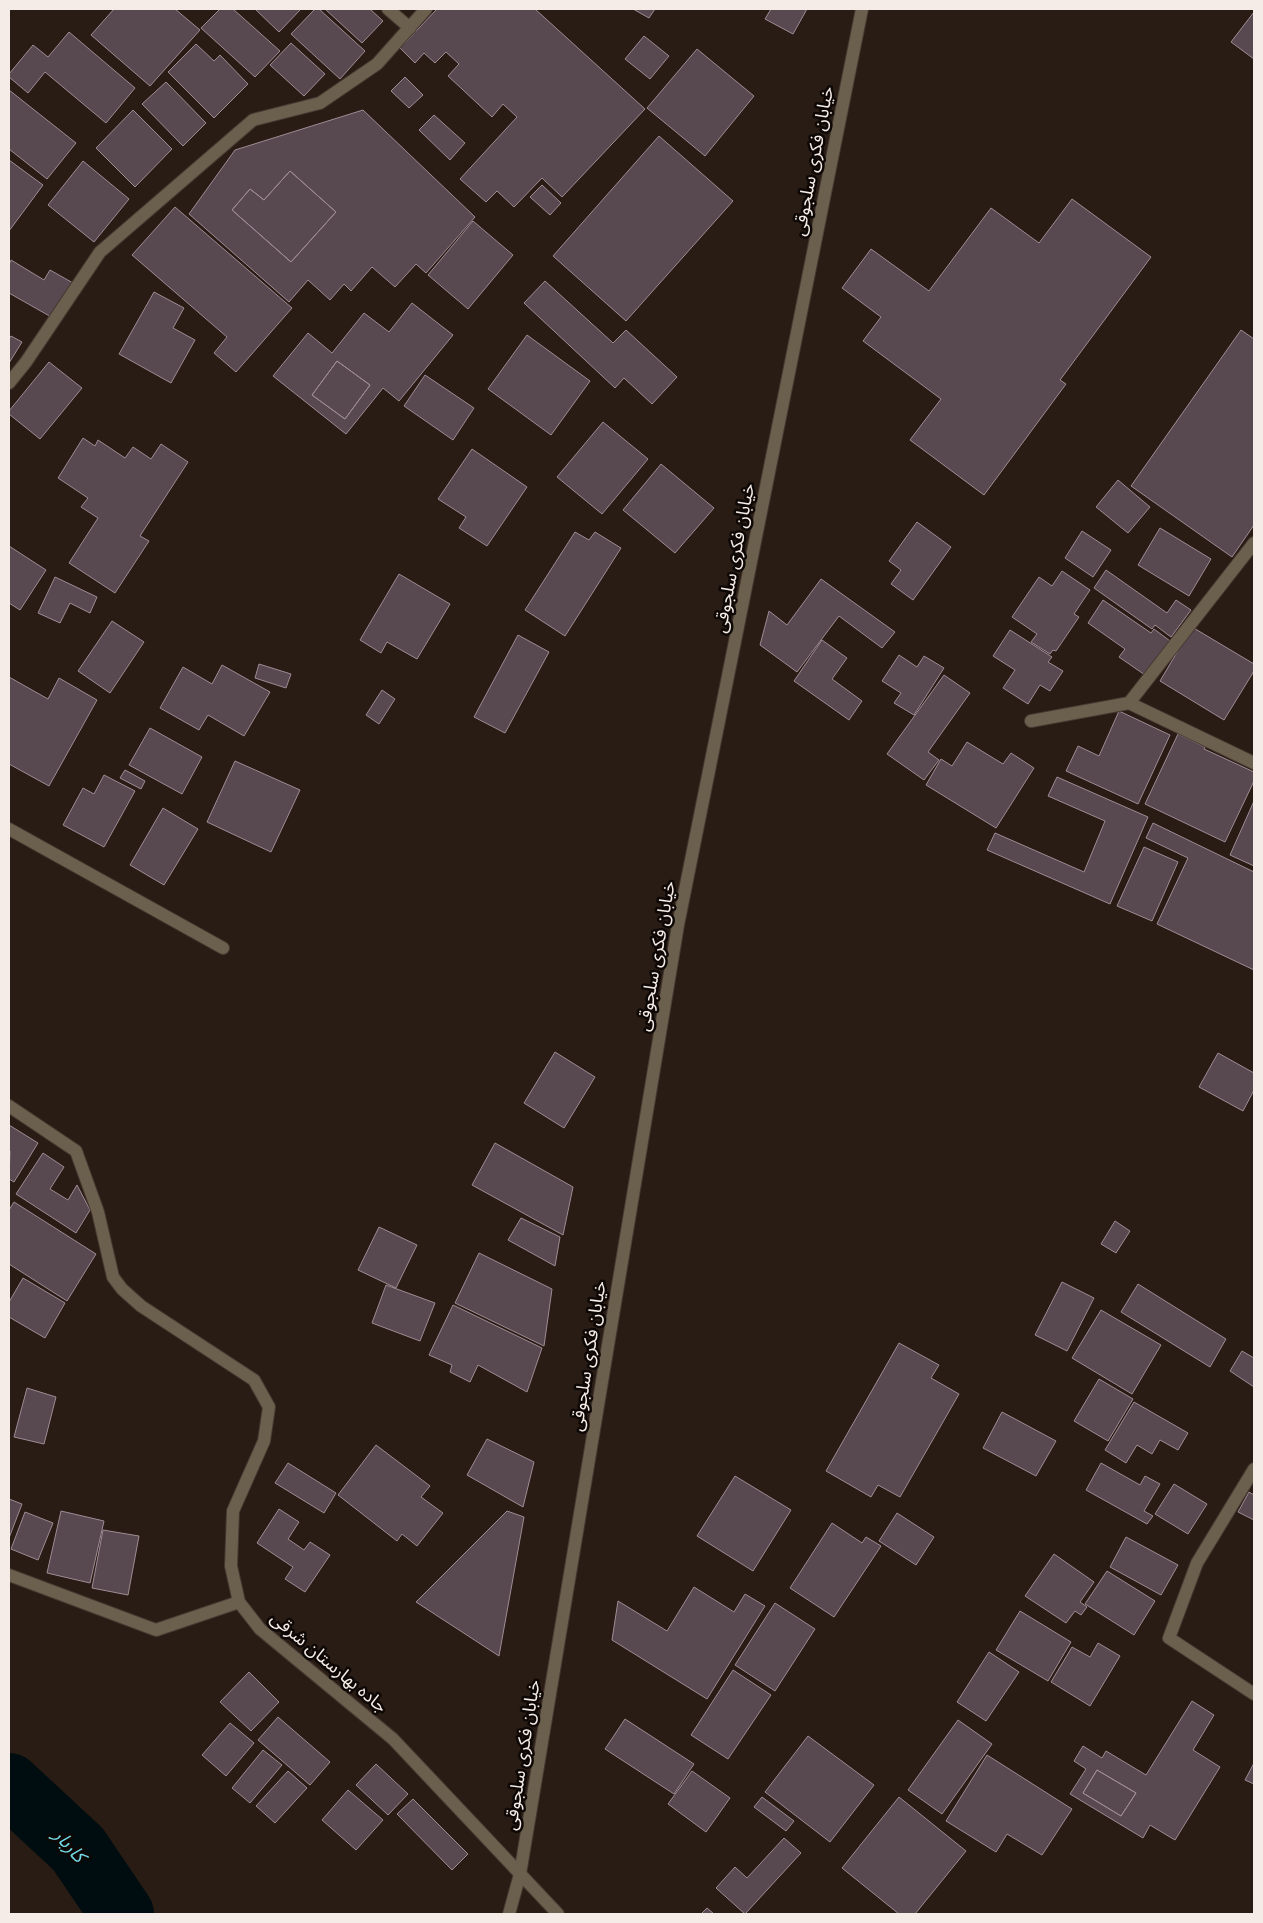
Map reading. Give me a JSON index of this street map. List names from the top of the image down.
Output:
{
  "streets": {
    "street": ["خیابان فکری سلجوقی", "جاده بهارستان شرقی"]
  },
  "crossings": [
    ["خیابان فکری سلجوقی", "جاده بهارستان شرقی"]
  ],
  "water": ["کاربار"]
}
